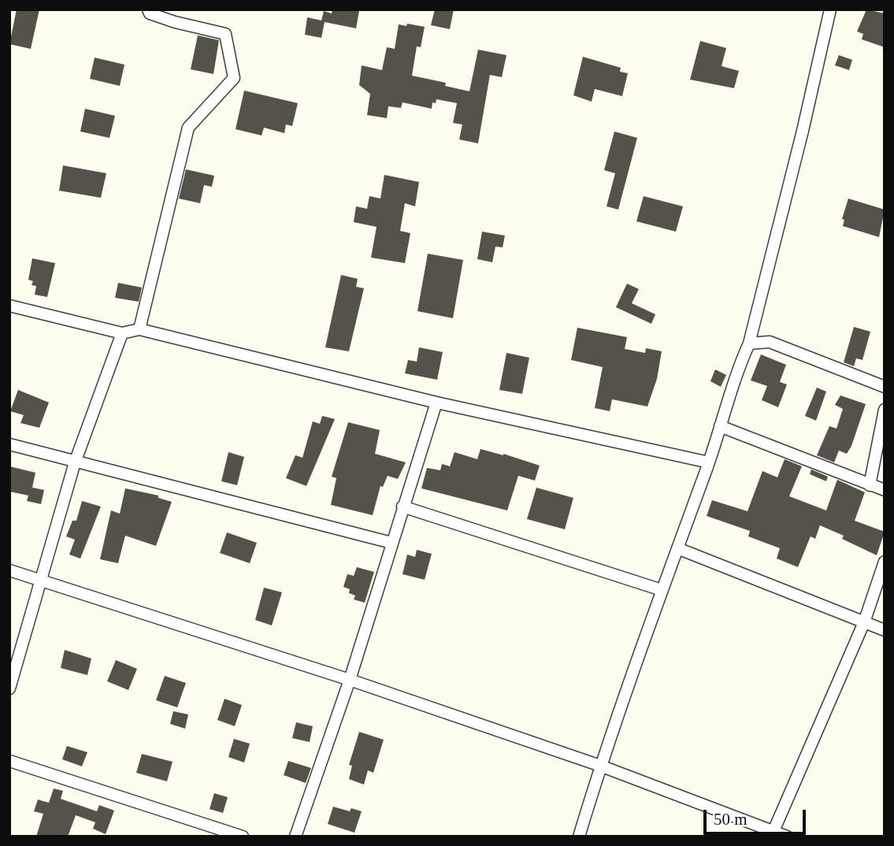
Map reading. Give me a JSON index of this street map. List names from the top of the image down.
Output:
{
  "scale_bar": "50 m"
}
